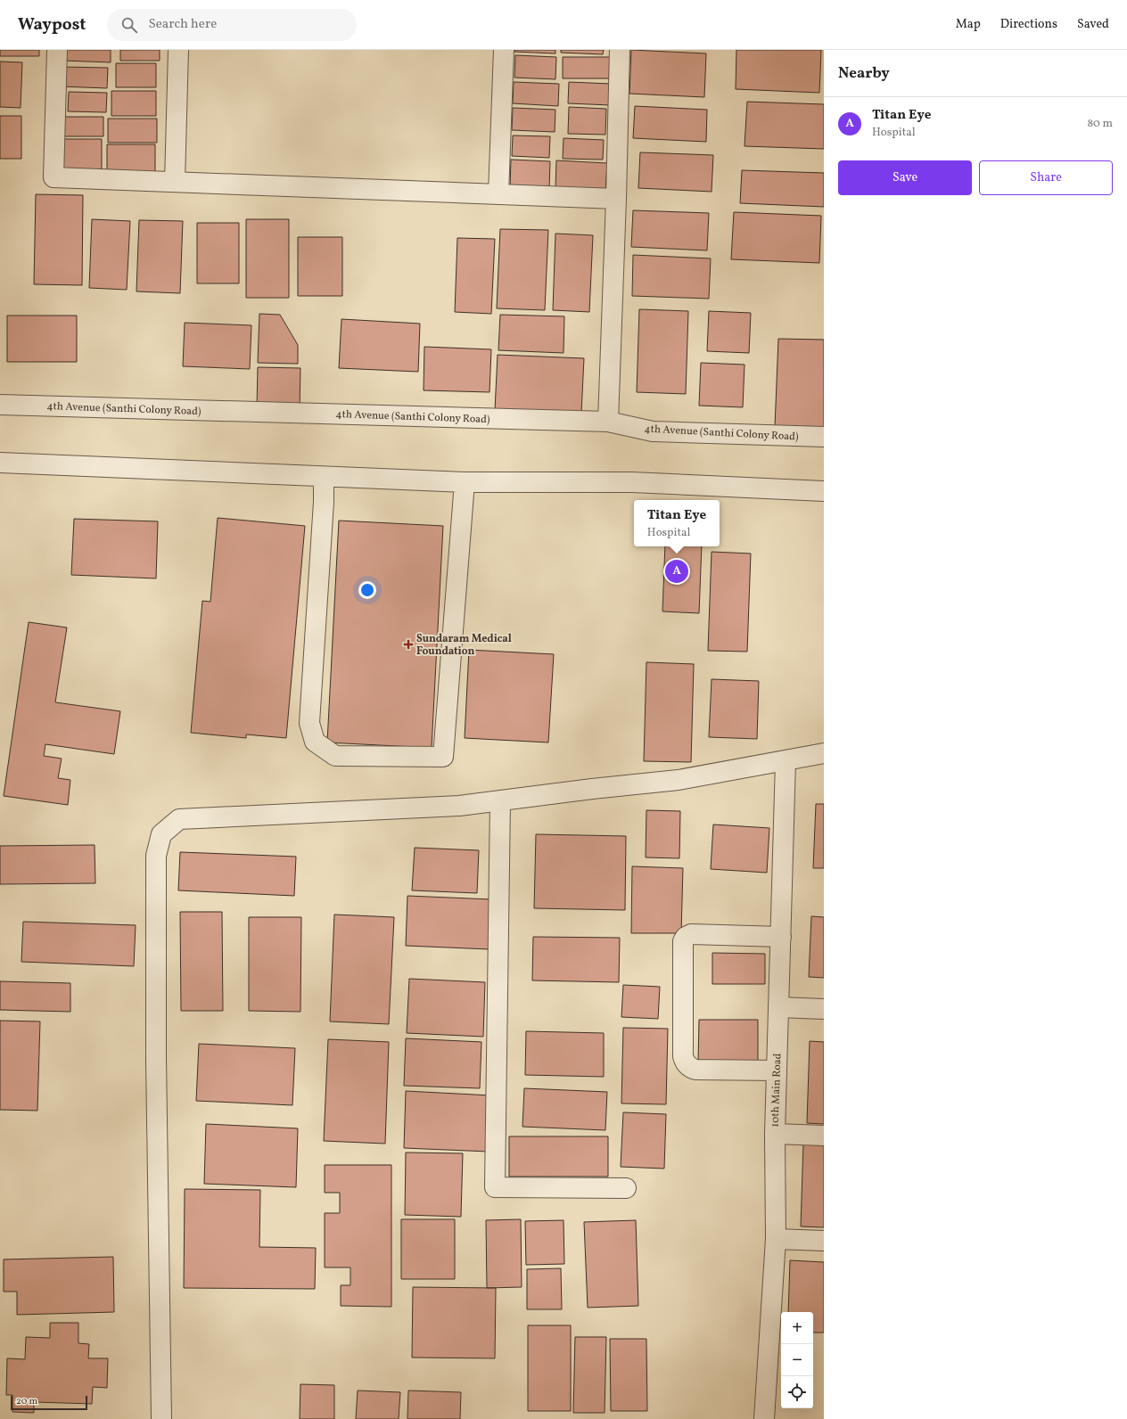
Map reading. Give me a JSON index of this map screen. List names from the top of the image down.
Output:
{
  "streets": {
    "street": ["4th Avenue (Santhi Colony Road)", "10th Main Road"]
  },
  "places": {
    "health": ["Sundaram Medical Foundation"]
  },
  "scale_bar": "20 m",
  "page": {
    "header": "Waypost",
    "search": "Search here",
    "nav": ["Map", "Directions", "Saved"],
    "heading": "Nearby",
    "list": [
      {
        "mark": "A",
        "name": "Titan Eye",
        "note": "Hospital",
        "value": "80 m"
      }
    ],
    "buttons": ["Save", "Share"],
    "popup": ["Titan Eye", "Hospital"],
    "pins": "A",
    "map_buttons": ["+", "−"],
    "scale": "20 m"
  }
}
